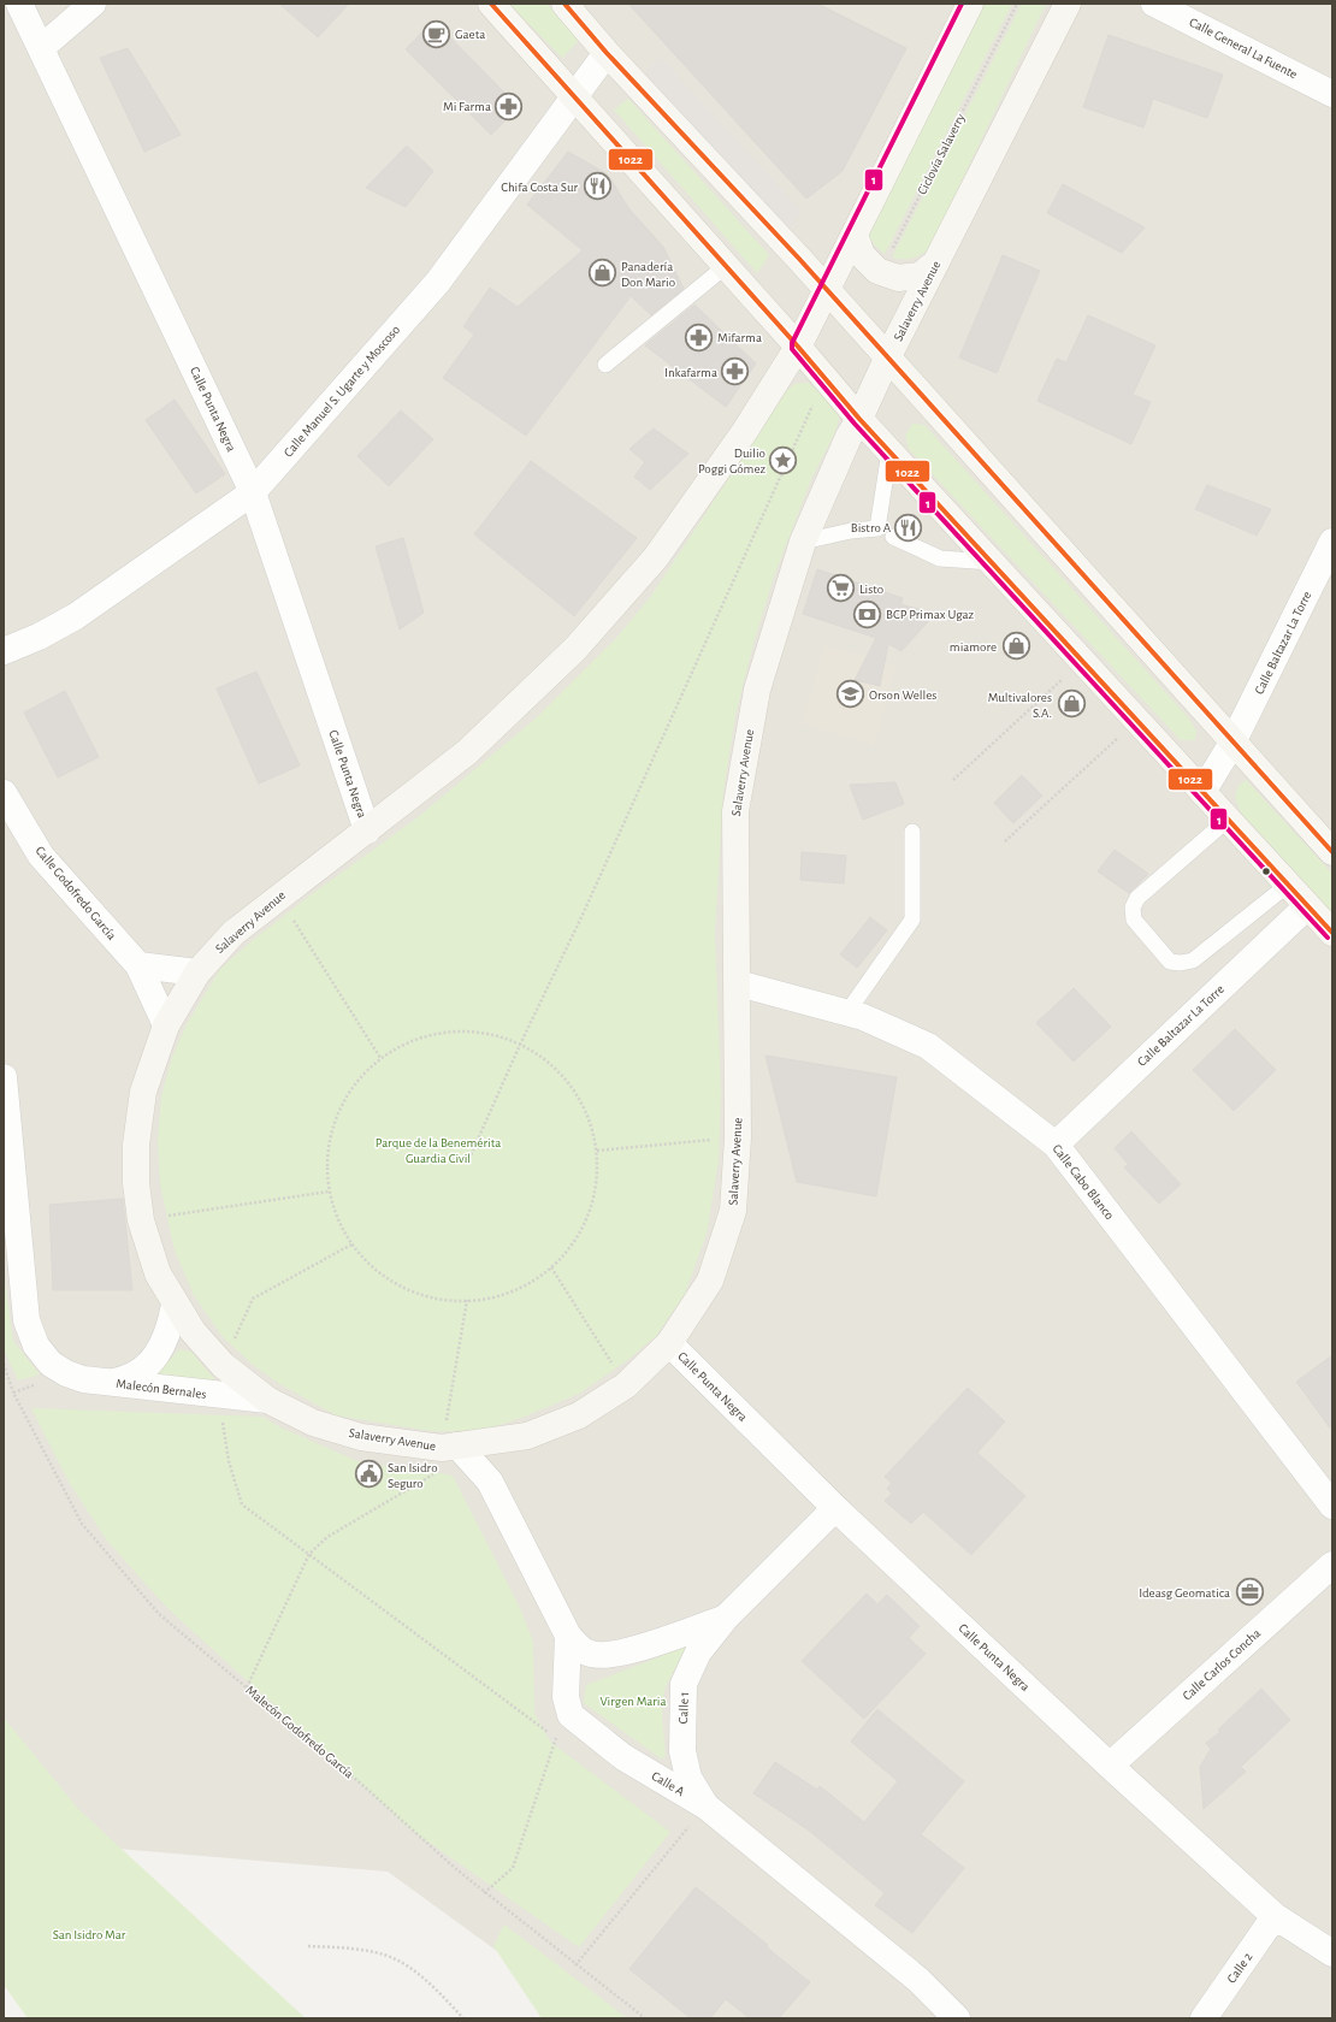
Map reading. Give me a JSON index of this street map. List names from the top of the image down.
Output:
{
  "streets": {
    "main road": ["Salaverry Avenue"],
    "street": [
      "Calle General La Fuente",
      "Calle Manuel S. Ugarte y Moscoso",
      "Calle Punta Negra",
      "Calle Baltazar La Torre",
      "Calle Godofredo García",
      "Calle Cabo Blanco",
      "Malecón Bernales",
      "Calle Carlos Concha",
      "Calle 1",
      "Calle A",
      "Calle 2"
    ],
    "path": ["Ciclovía Salaverry", "Malecón Godofredo García"]
  },
  "crossings": [
    ["Salaverry Avenue", "Calle Punta Negra"],
    ["Salaverry Avenue", "Calle Godofredo García"],
    ["Salaverry Avenue", "Calle Cabo Blanco"],
    ["Salaverry Avenue", "Malecón Bernales"],
    ["Salaverry Avenue", "Calle A"],
    ["Calle Manuel S. Ugarte y Moscoso", "Calle Punta Negra"],
    ["Calle Punta Negra", "Calle Carlos Concha"],
    ["Calle Punta Negra", "Calle 1"],
    ["Calle Punta Negra", "Calle 2"],
    ["Calle Baltazar La Torre", "Calle Cabo Blanco"],
    ["Calle 1", "Calle A"]
  ],
  "parks": ["Parque de la Benemérita Guardia Civil", "Virgen Maria", "San Isidro Mar"],
  "places": {
    "cafe": ["Gaeta"],
    "pharmacy": ["Mi Farma", "Mifarma", "Inkafarma"],
    "restaurant": ["Chifa Costa Sur", "Bistro A"],
    "shop": ["Panadería Don Mario", "miamore", "Multivalores S.A."],
    "place": ["Duilio Poggi Gómez"],
    "supermarket": ["Listo"],
    "bank": ["BCP Primax Ugaz"],
    "school or university": ["Orson Welles"],
    "public building": ["San Isidro Seguro"],
    "office": ["Ideasg Geomatica"]
  },
  "lines": ["transit line 1022", "transit line 1"]
}
